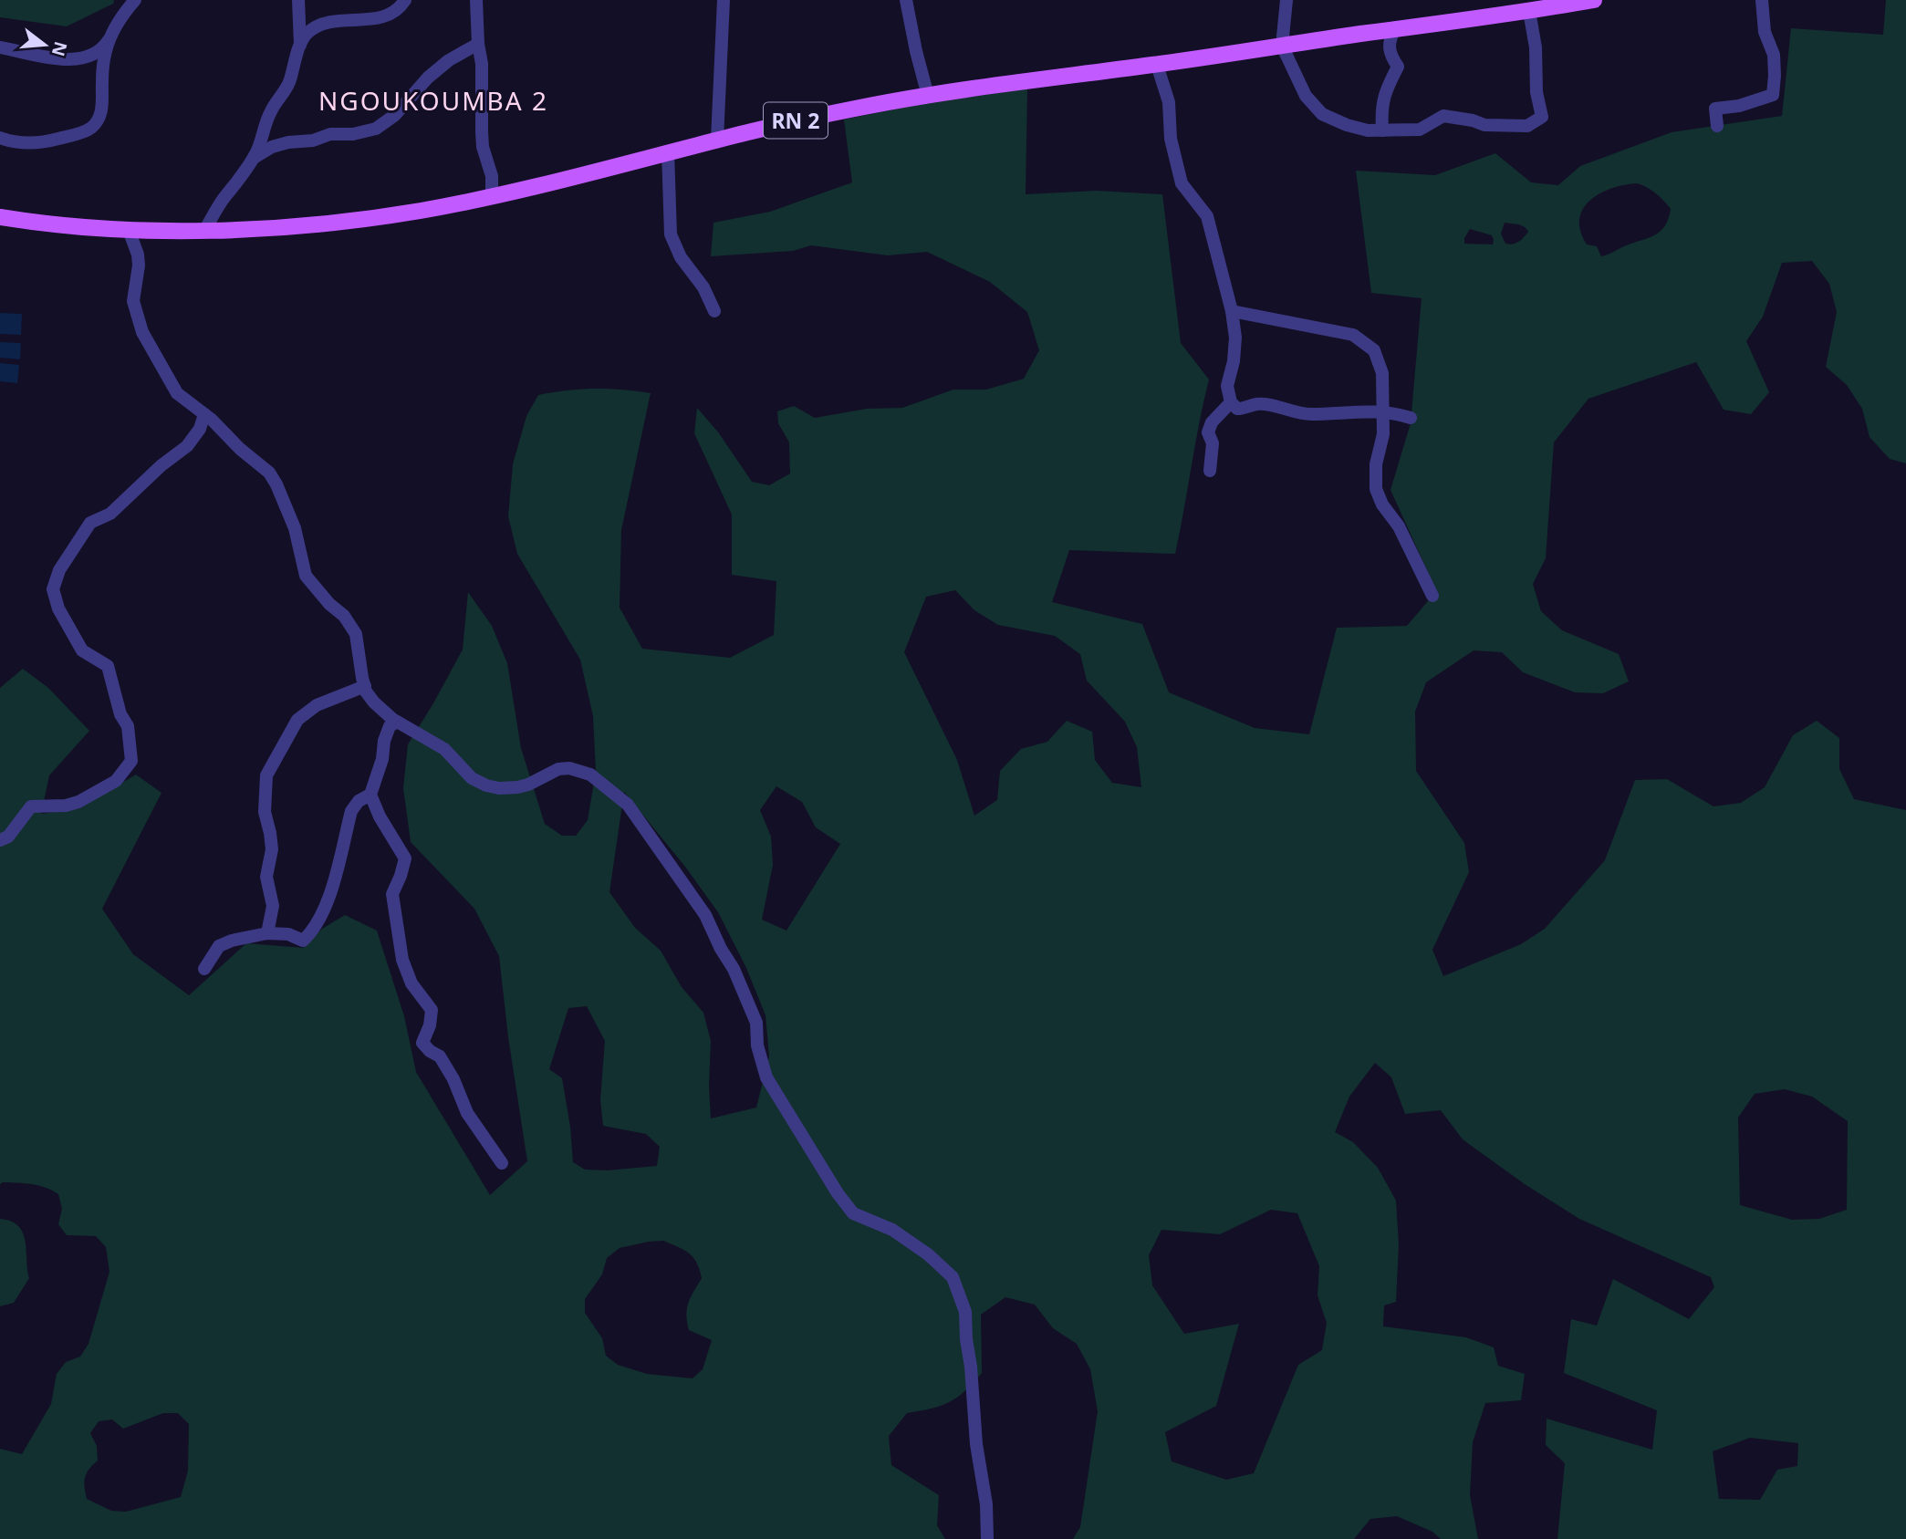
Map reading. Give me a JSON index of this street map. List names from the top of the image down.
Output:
{
  "streets": {
    "main road": ["RN 2"]
  },
  "districts": ["NGOUKOUMBA 2"],
  "north": "right"
}
